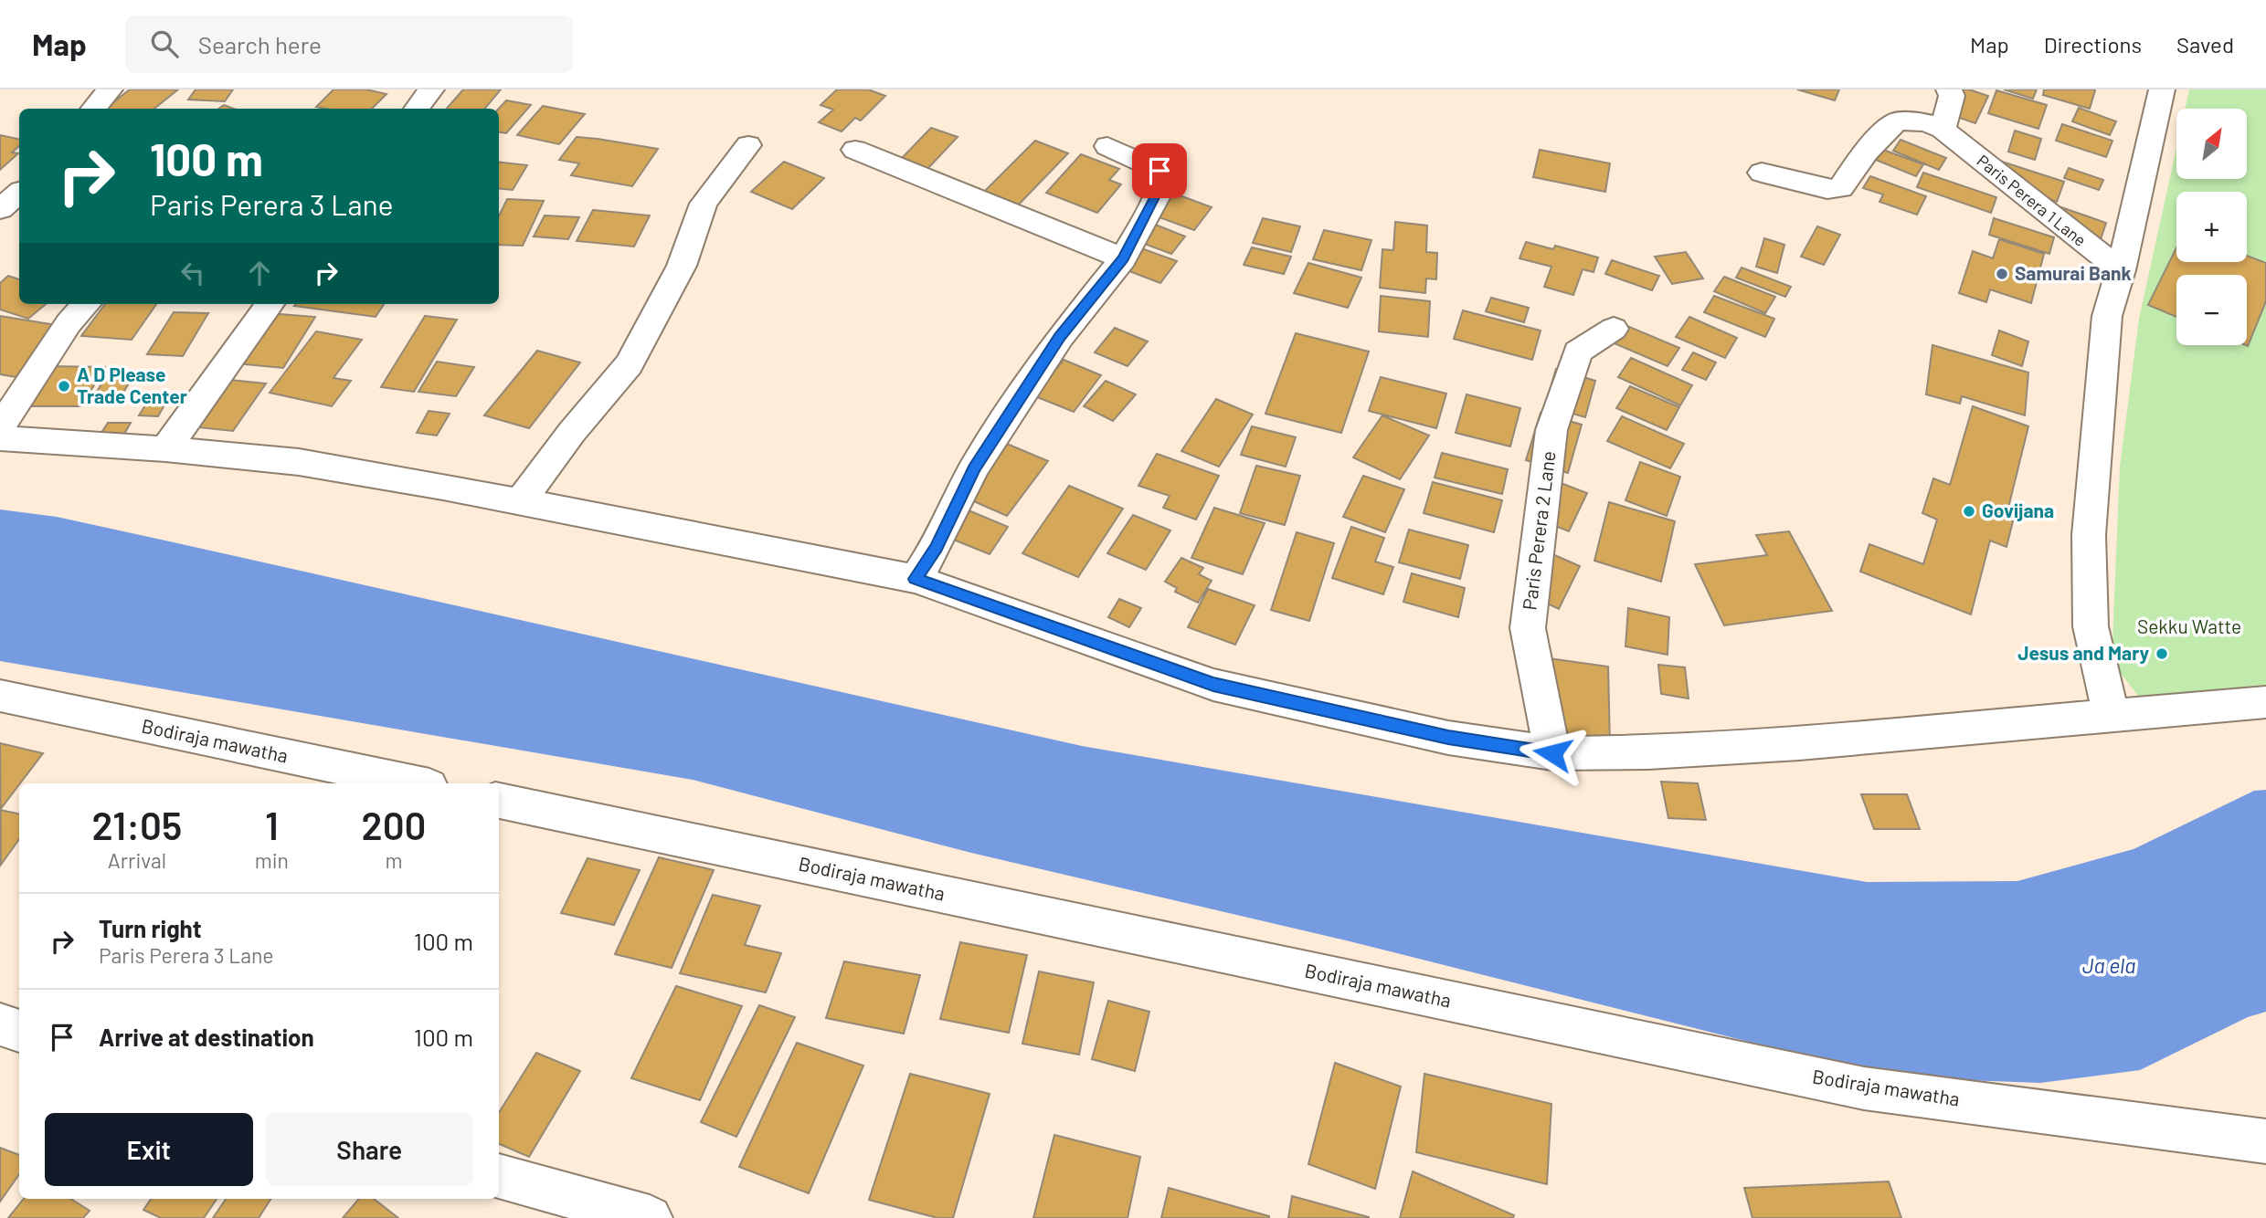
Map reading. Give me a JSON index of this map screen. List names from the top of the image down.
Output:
{
  "streets": {
    "street": ["Paris Perera 1 Lane", "Paris Perera 2 Lane", "Bodiraja mawatha"]
  },
  "water": ["Ja ela"],
  "parks": ["Sekku Watte"],
  "places": [
    "Samurai Bank",
    "A D Please Trade Center",
    "Govijana",
    "Jesus and Mary"
  ],
  "north": "top right",
  "page": {
    "header": "Map",
    "search": "Search here",
    "nav": ["Map", "Directions", "Saved"],
    "map_buttons": ["+", "−"],
    "turn": ["100 m", "Paris Perera 3 Lane"],
    "eta": [
      "21:05",
      "Arrival",
      "1",
      "min",
      "200",
      "m"
    ],
    "list": [
      {
        "name": "Turn right",
        "note": "Paris Perera 3 Lane",
        "value": "100 m"
      },
      {
        "name": "Arrive at destination",
        "value": "100 m"
      }
    ],
    "buttons": ["Exit", "Share"]
  }
}
